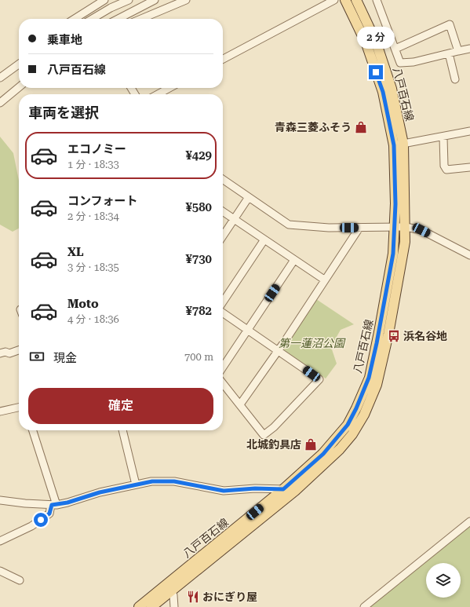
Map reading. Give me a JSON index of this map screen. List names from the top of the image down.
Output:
{
  "streets": {
    "main road": ["八戸百石線"]
  },
  "parks": ["第一蓮沼公園"],
  "places": {
    "shop": ["青森三菱ふそう", "北城釣具店"],
    "bus stop": ["浜名谷地"],
    "restaurant": ["おにぎり屋"]
  },
  "page": {
    "banner": ["乗車地", "八戸百石線"],
    "bubble": "2 分",
    "heading": "車両を選択",
    "list": [
      {
        "name": "エコノミー",
        "note": "1 分 · 18:33",
        "value": "¥429"
      },
      {
        "name": "コンフォート",
        "note": "2 分 · 18:34",
        "value": "¥580"
      },
      {
        "name": "XL",
        "note": "3 分 · 18:35",
        "value": "¥730"
      },
      {
        "name": "Moto",
        "note": "4 分 · 18:36",
        "value": "¥782"
      }
    ],
    "pay": ["現金", "700 m"],
    "buttons": "確定"
  }
}
